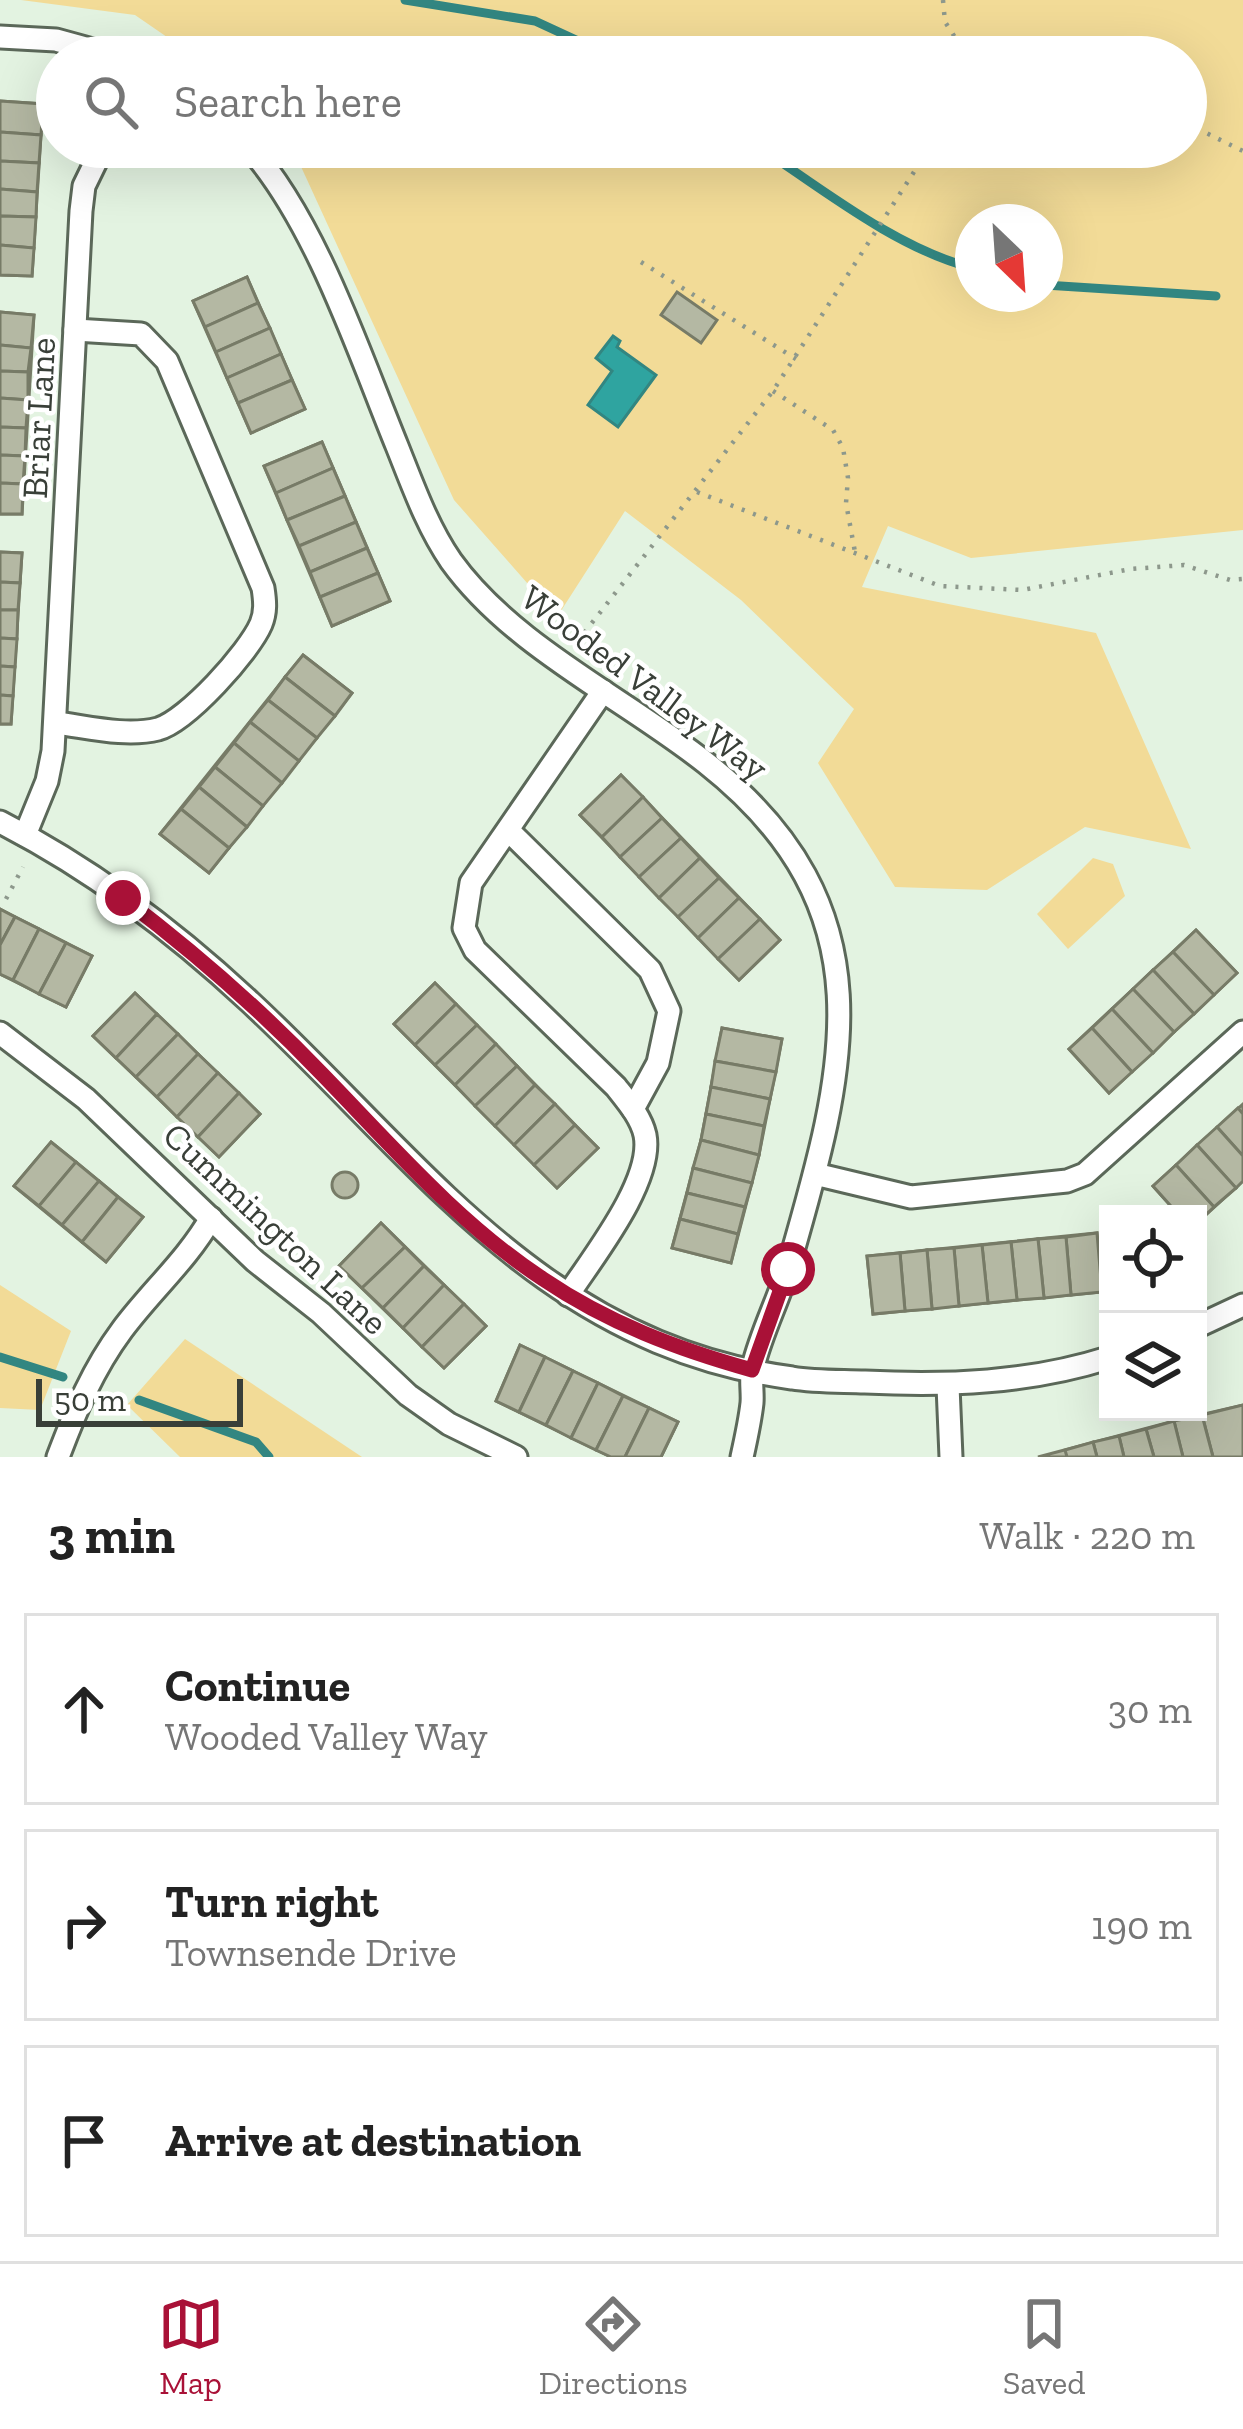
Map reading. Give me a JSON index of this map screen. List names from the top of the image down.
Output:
{
  "streets": {
    "street": ["Briar Lane", "Wooded Valley Way", "Cummington Lane"]
  },
  "scale_bar": "50 m",
  "north": "bottom right",
  "page": {
    "search": "Search here",
    "scale": "50 m",
    "heading": ["3 min", "Walk · 220 m"],
    "list": [
      ["Continue", "Wooded Valley Way", "30 m"],
      ["Turn right", "Townsende Drive", "190 m"],
      "Arrive at destination"
    ],
    "nav": ["Map", "Directions", "Saved"]
  }
}
